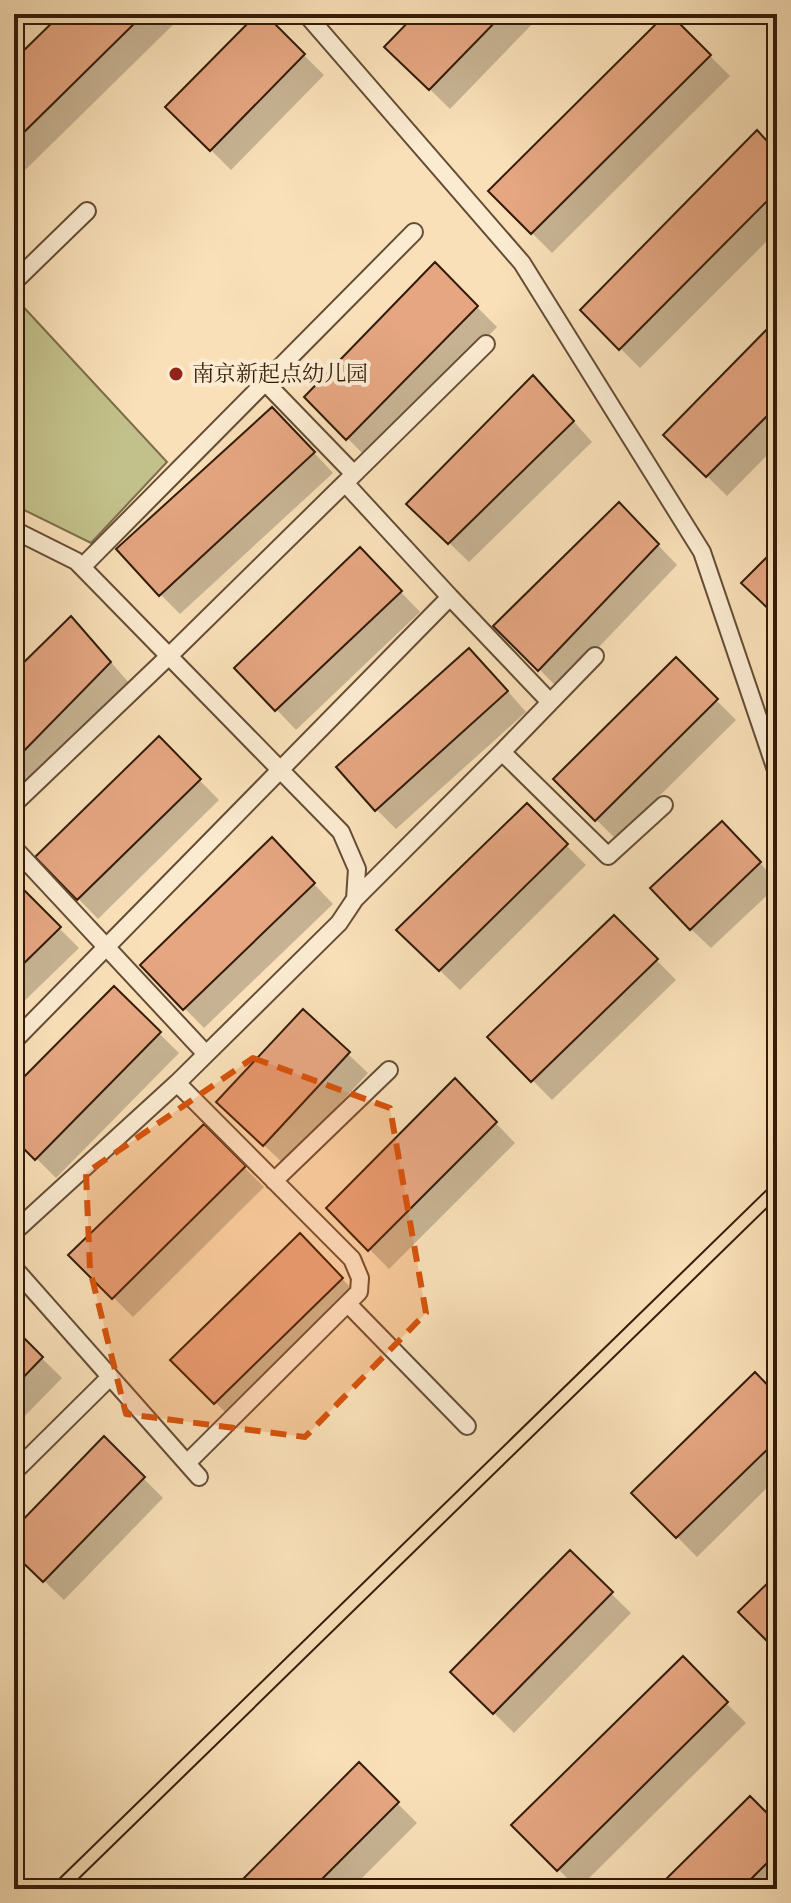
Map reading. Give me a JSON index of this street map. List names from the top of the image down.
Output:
{
  "places": ["南京新起点幼儿园"]
}
